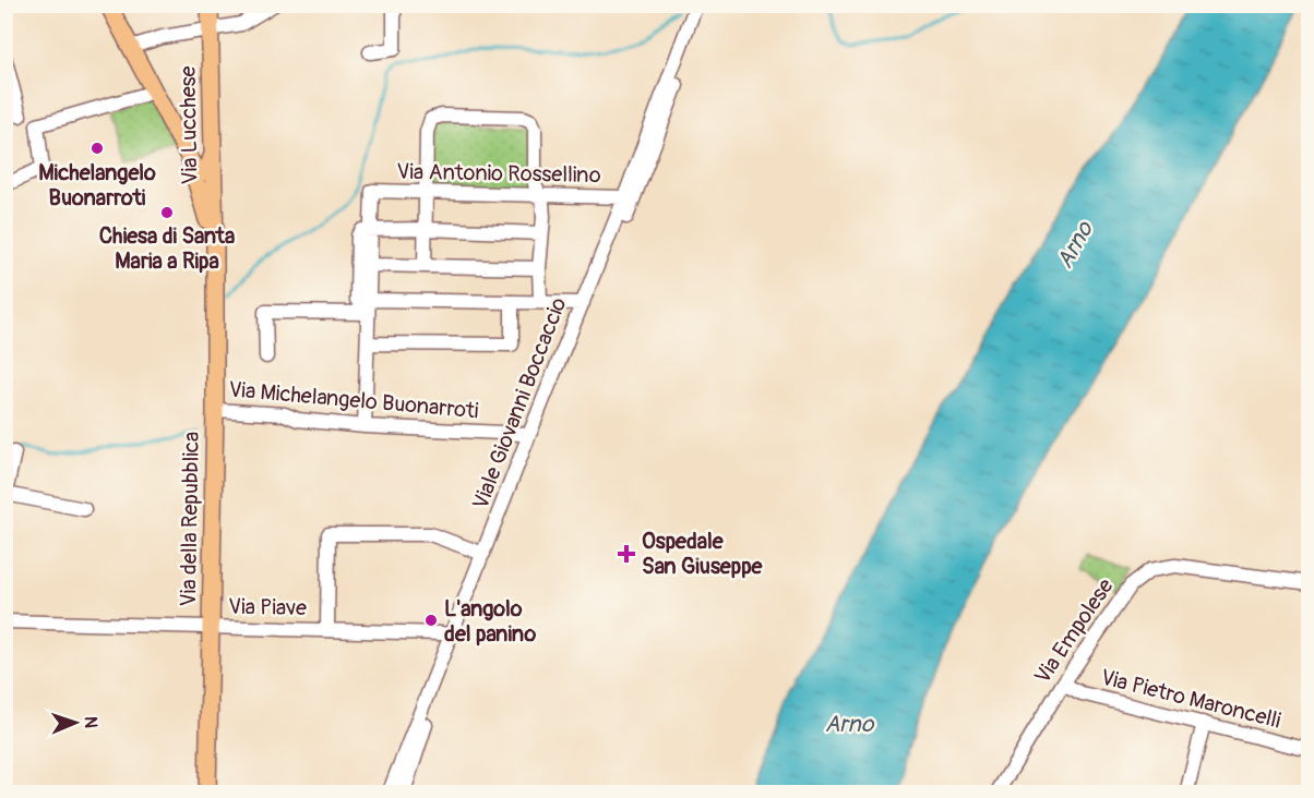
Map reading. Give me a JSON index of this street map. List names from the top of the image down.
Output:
{
  "streets": {
    "main road": ["Via Lucchese", "Via della Repubblica"],
    "street": [
      "Via Antonio Rossellino",
      "Via Michelangelo Buonarroti",
      "Viale Giovanni Boccaccio",
      "Via Piave",
      "Via Empolese",
      "Via Pietro Maroncelli"
    ]
  },
  "crossings": [
    ["Via Lucchese", "Via della Repubblica"],
    ["Via Antonio Rossellino", "Viale Giovanni Boccaccio"],
    ["Via Michelangelo Buonarroti", "Viale Giovanni Boccaccio"],
    ["Via Michelangelo Buonarroti", "Via della Repubblica"],
    ["Viale Giovanni Boccaccio", "Via Piave"],
    ["Via della Repubblica", "Via Piave"],
    ["Via Empolese", "Via Pietro Maroncelli"]
  ],
  "water": ["Arno"],
  "places": {
    "other": ["Michelangelo Buonarroti", "Chiesa di Santa Maria a Ripa", "L'angolo del panino"],
    "health": ["Ospedale San Giuseppe"]
  },
  "north": "right"
}
